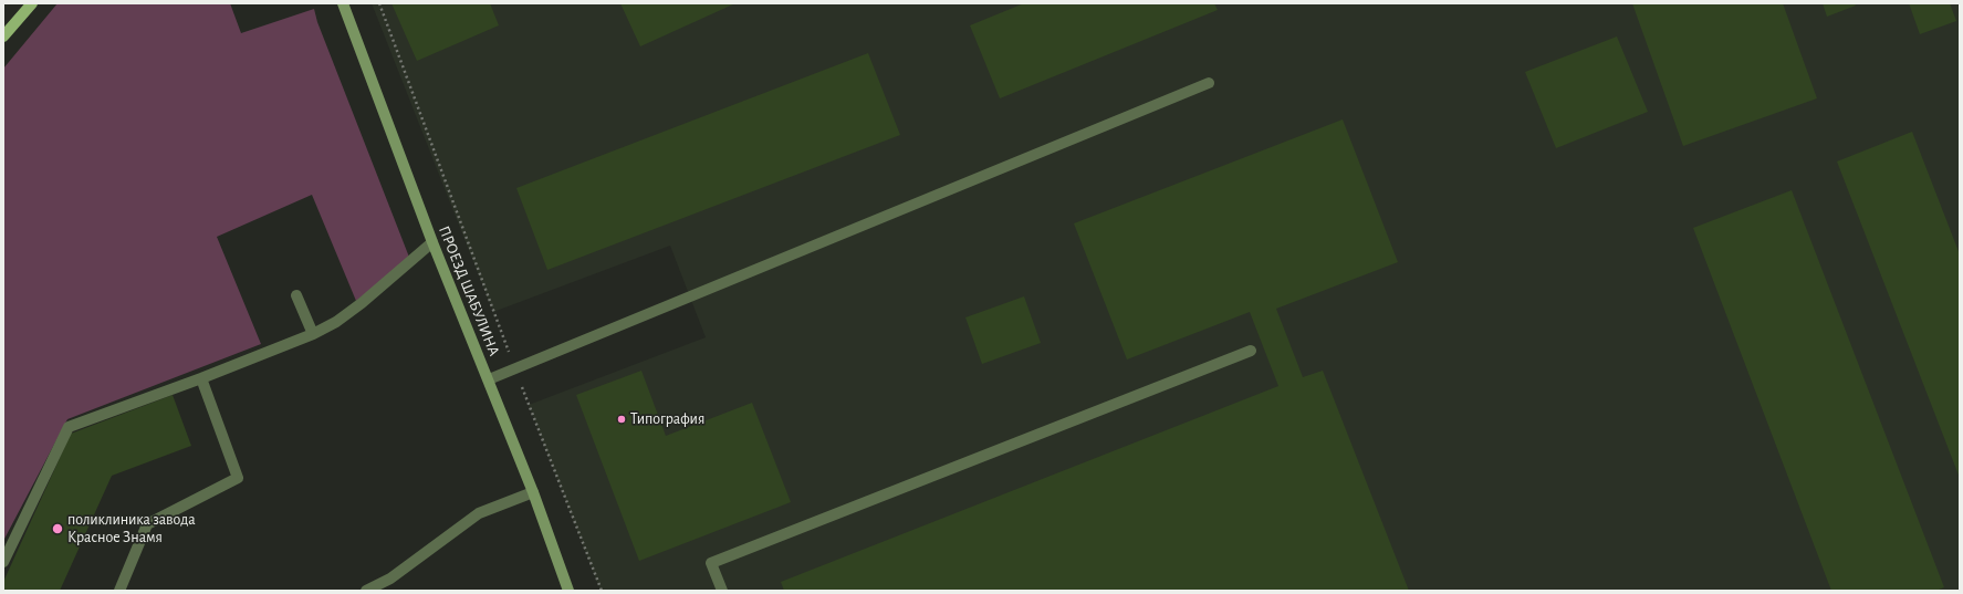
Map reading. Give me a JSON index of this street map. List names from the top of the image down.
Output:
{
  "streets": {
    "street": ["ПРОЕЗД ШАБУЛИНА"]
  },
  "places": ["Типография", "поликлиника завода Красное Знамя"]
}
